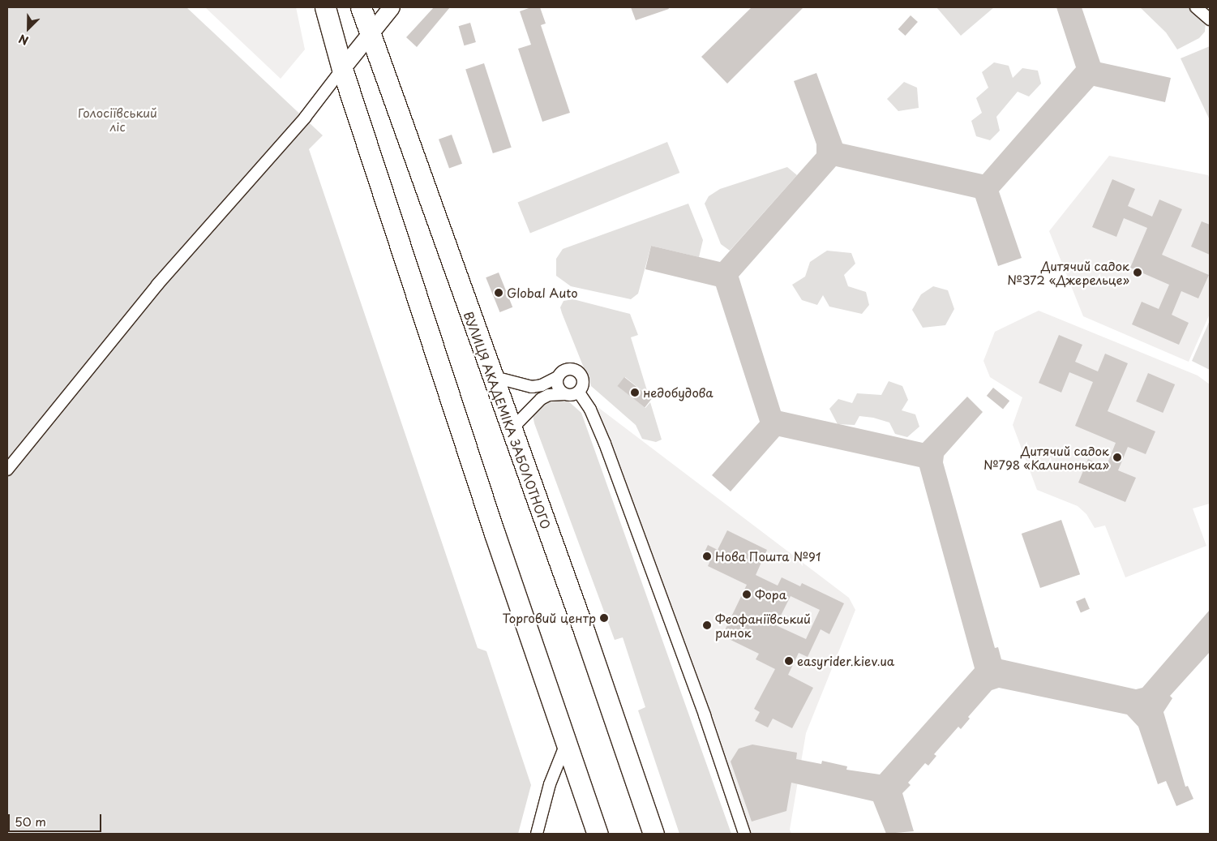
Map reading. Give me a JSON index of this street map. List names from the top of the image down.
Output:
{
  "streets": {
    "highway": ["ВУЛИЦЯ АКАДЕМІКА ЗАБОЛОТНОГО"]
  },
  "parks": ["Голосіївський ліс"],
  "places": [
    "Дитячий садок №372 «Джерельце»",
    "Global Auto",
    "недобудова",
    "Дитячий садок №798 «Калинонька»",
    "Нова Пошта №91",
    "Фора",
    "Торговий центр",
    "Феофаніївський ринок",
    "easyrider.kiev.ua"
  ],
  "scale_bar": "50 m",
  "north": "bottom left"
}
